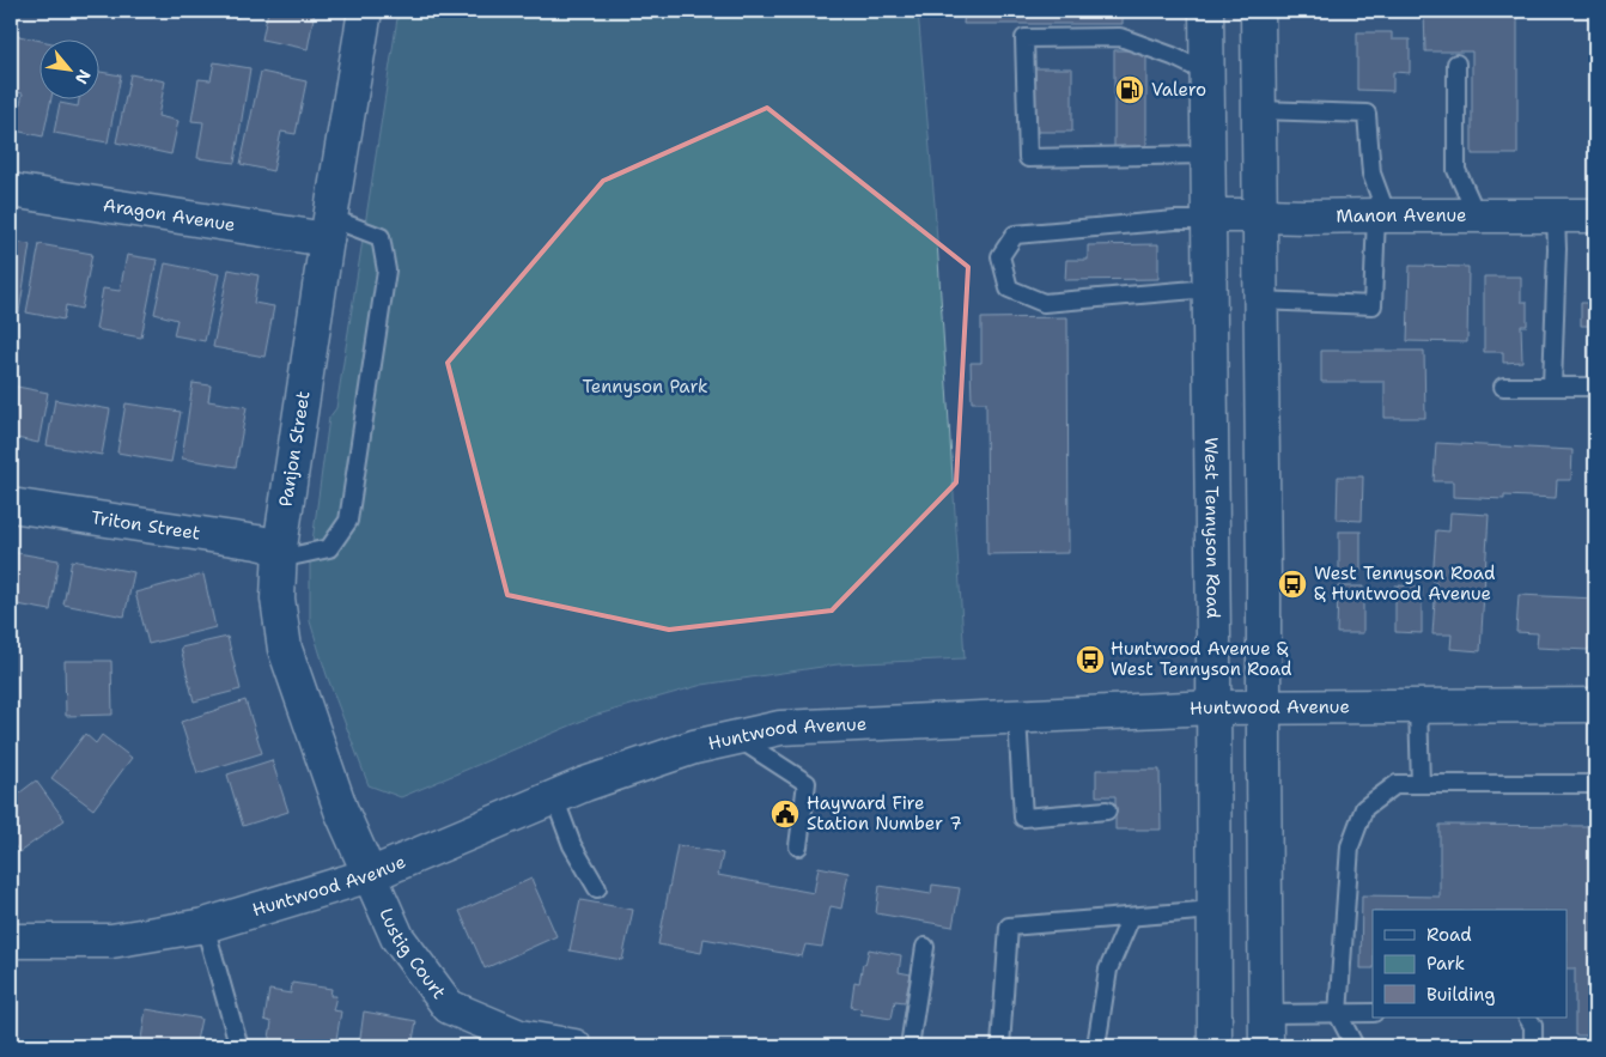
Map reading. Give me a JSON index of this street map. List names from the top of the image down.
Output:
{
  "streets": {
    "street": [
      "Aragon Avenue",
      "Manon Avenue",
      "Panjon Street",
      "Triton Street",
      "West Tennyson Road",
      "Huntwood Avenue",
      "Lustig Court"
    ]
  },
  "crossings": [
    ["Aragon Avenue", "Panjon Street"],
    ["Manon Avenue", "West Tennyson Road"],
    ["Panjon Street", "Triton Street"],
    ["Panjon Street", "Huntwood Avenue"],
    ["Panjon Street", "Lustig Court"],
    ["West Tennyson Road", "Huntwood Avenue"],
    ["Huntwood Avenue", "Lustig Court"]
  ],
  "parks": ["Tennyson Park"],
  "places": {
    "fuel station": ["Valero"],
    "bus stop": ["West Tennyson Road & Huntwood Avenue", "Huntwood Avenue & West Tennyson Road"],
    "public building": ["Hayward Fire Station Number 7"]
  },
  "legend": ["Road", "Park", "Building"],
  "north": "bottom right"
}
